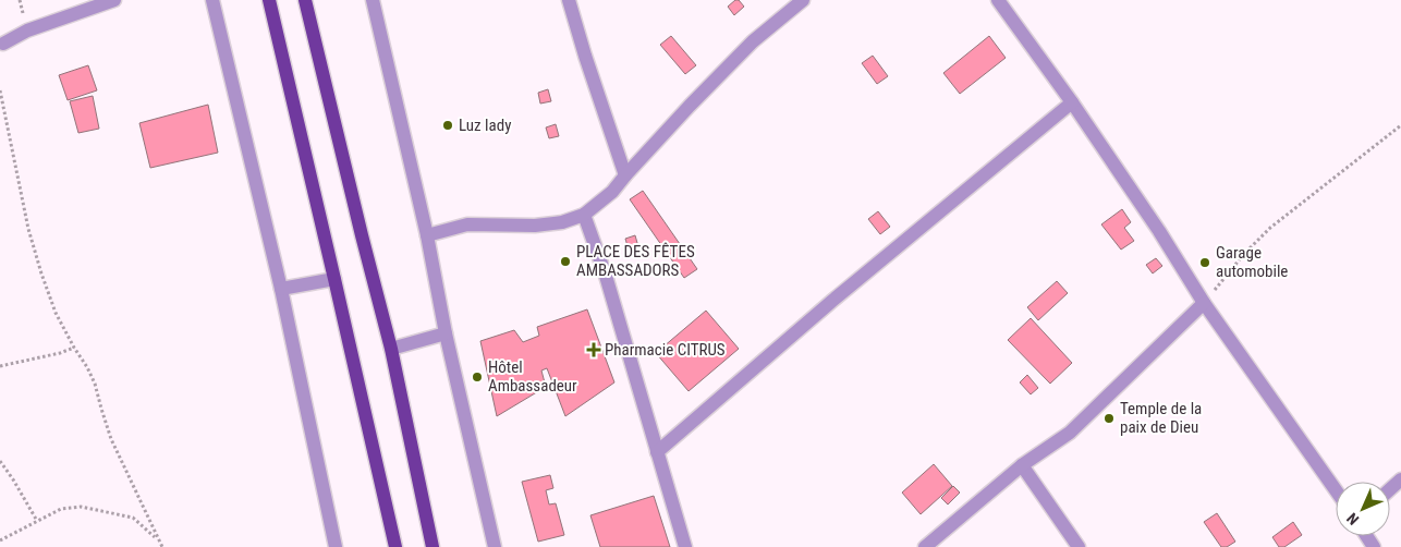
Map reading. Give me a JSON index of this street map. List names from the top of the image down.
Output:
{
  "places": {
    "other": [
      "Luz lady",
      "PLACE DES FÊTES AMBASSADORS",
      "Garage automobile",
      "Hôtel Ambassadeur",
      "Temple de la paix de Dieu"
    ],
    "health": ["Pharmacie CITRUS"]
  },
  "north": "bottom left"
}
